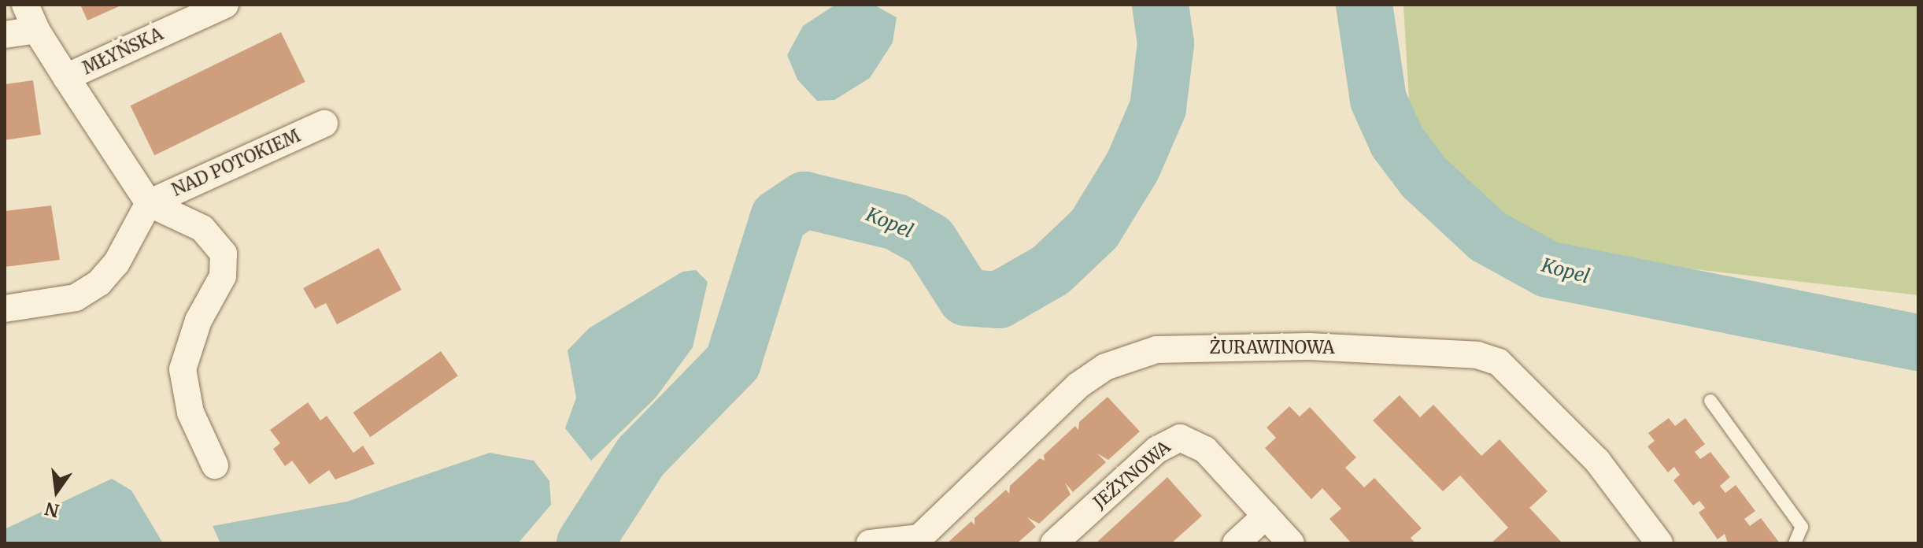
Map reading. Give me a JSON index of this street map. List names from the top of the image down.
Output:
{
  "streets": {
    "street": [
      "MŁYŃSKA",
      "NAD POTOKIEM",
      "ŻURAWINOWA",
      "JEŻYNOWA"
    ]
  },
  "water": ["Kopel"],
  "north": "bottom"
}
